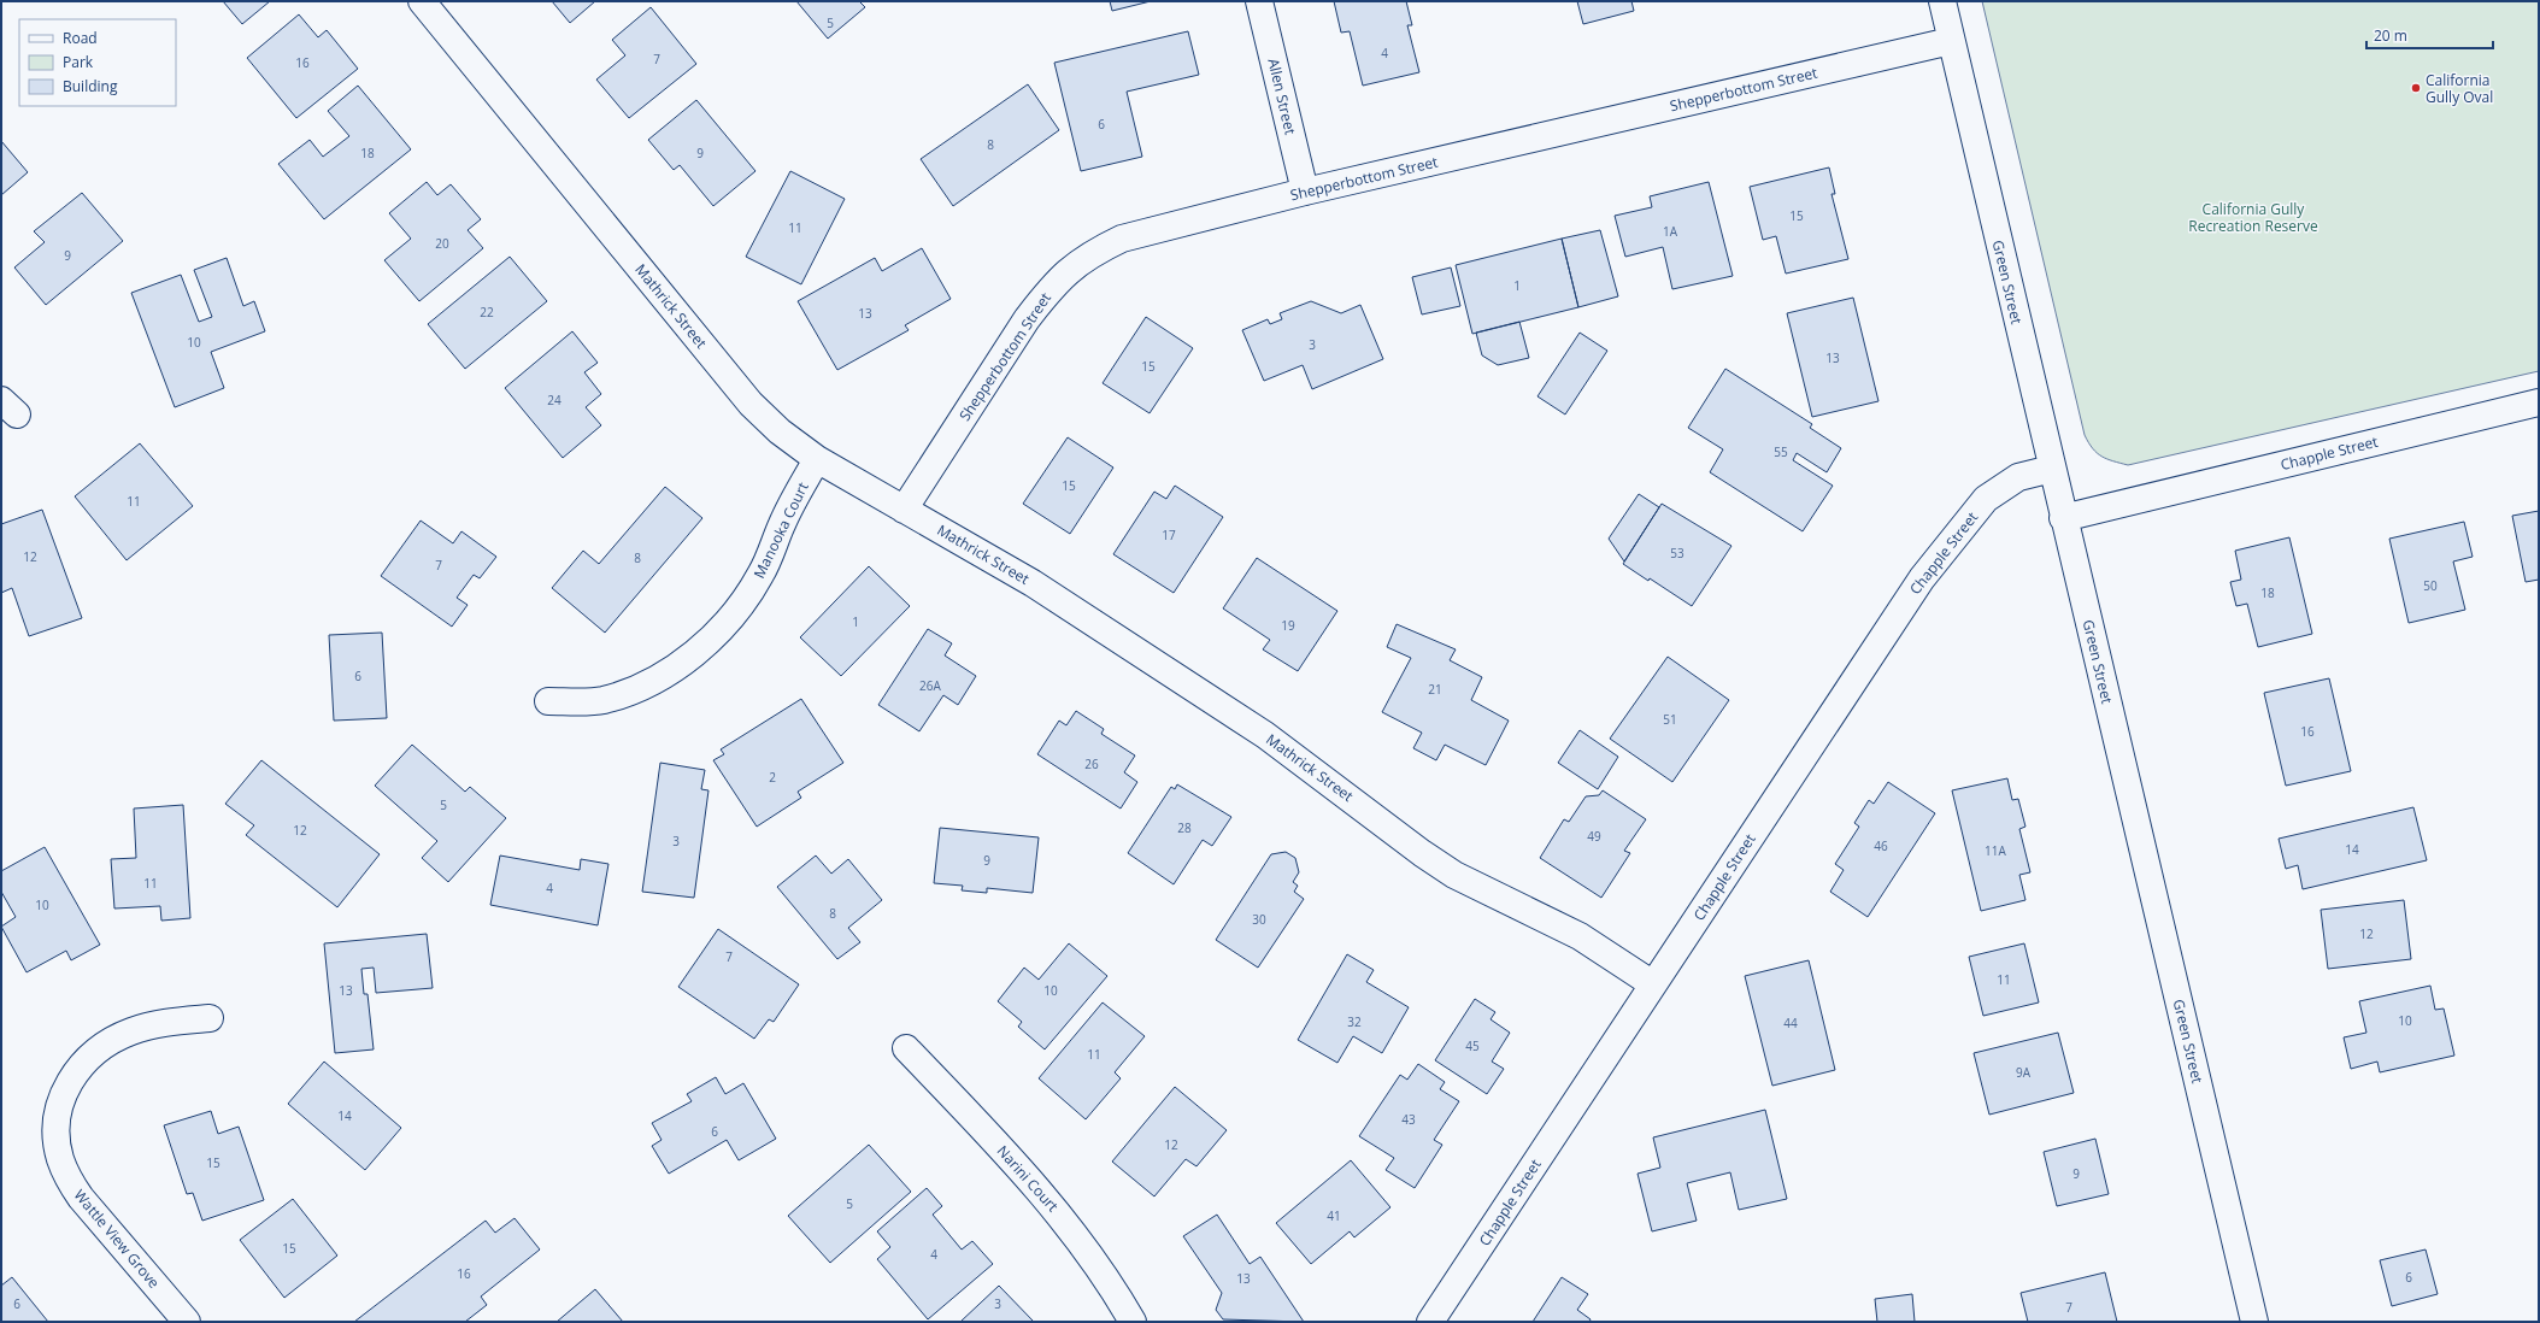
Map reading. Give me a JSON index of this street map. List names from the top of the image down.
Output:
{
  "streets": {
    "street": [
      "Shepperbottom Street",
      "Allen Street",
      "Green Street",
      "Mathrick Street",
      "Chapple Street",
      "Manooka Court",
      "Narini Court",
      "Wattle View Grove"
    ]
  },
  "crossings": [
    ["Shepperbottom Street", "Allen Street"],
    ["Shepperbottom Street", "Green Street"],
    ["Shepperbottom Street", "Mathrick Street"],
    ["Green Street", "Chapple Street"],
    ["Mathrick Street", "Chapple Street"],
    ["Mathrick Street", "Manooka Court"]
  ],
  "parks": ["California Gully Recreation Reserve"],
  "places": ["California Gully Oval"],
  "house_numbers": [
    "5",
    "4",
    "7",
    "16",
    "6",
    "8",
    "18",
    "9",
    "15",
    "11",
    "1A",
    "20",
    "9",
    "1",
    "22",
    "13",
    "10",
    "3",
    "13",
    "15",
    "24",
    "55",
    "15",
    "11",
    "17",
    "53",
    "12",
    "8",
    "7",
    "50",
    "18",
    "1",
    "19",
    "6",
    "26A",
    "21",
    "51",
    "16",
    "26",
    "2",
    "5",
    "28",
    "12",
    "49",
    "3",
    "46",
    "14",
    "11A",
    "9",
    "11",
    "4",
    "10",
    "8",
    "30",
    "12",
    "7",
    "11",
    "13",
    "10",
    "10",
    "32",
    "44",
    "45",
    "11",
    "9A",
    "14",
    "43",
    "6",
    "12",
    "15",
    "9",
    "5",
    "41",
    "15",
    "4",
    "16",
    "6",
    "13",
    "6",
    "3",
    "7"
  ],
  "legend": ["Road", "Park", "Building"],
  "scale_bar": "20 m"
}
